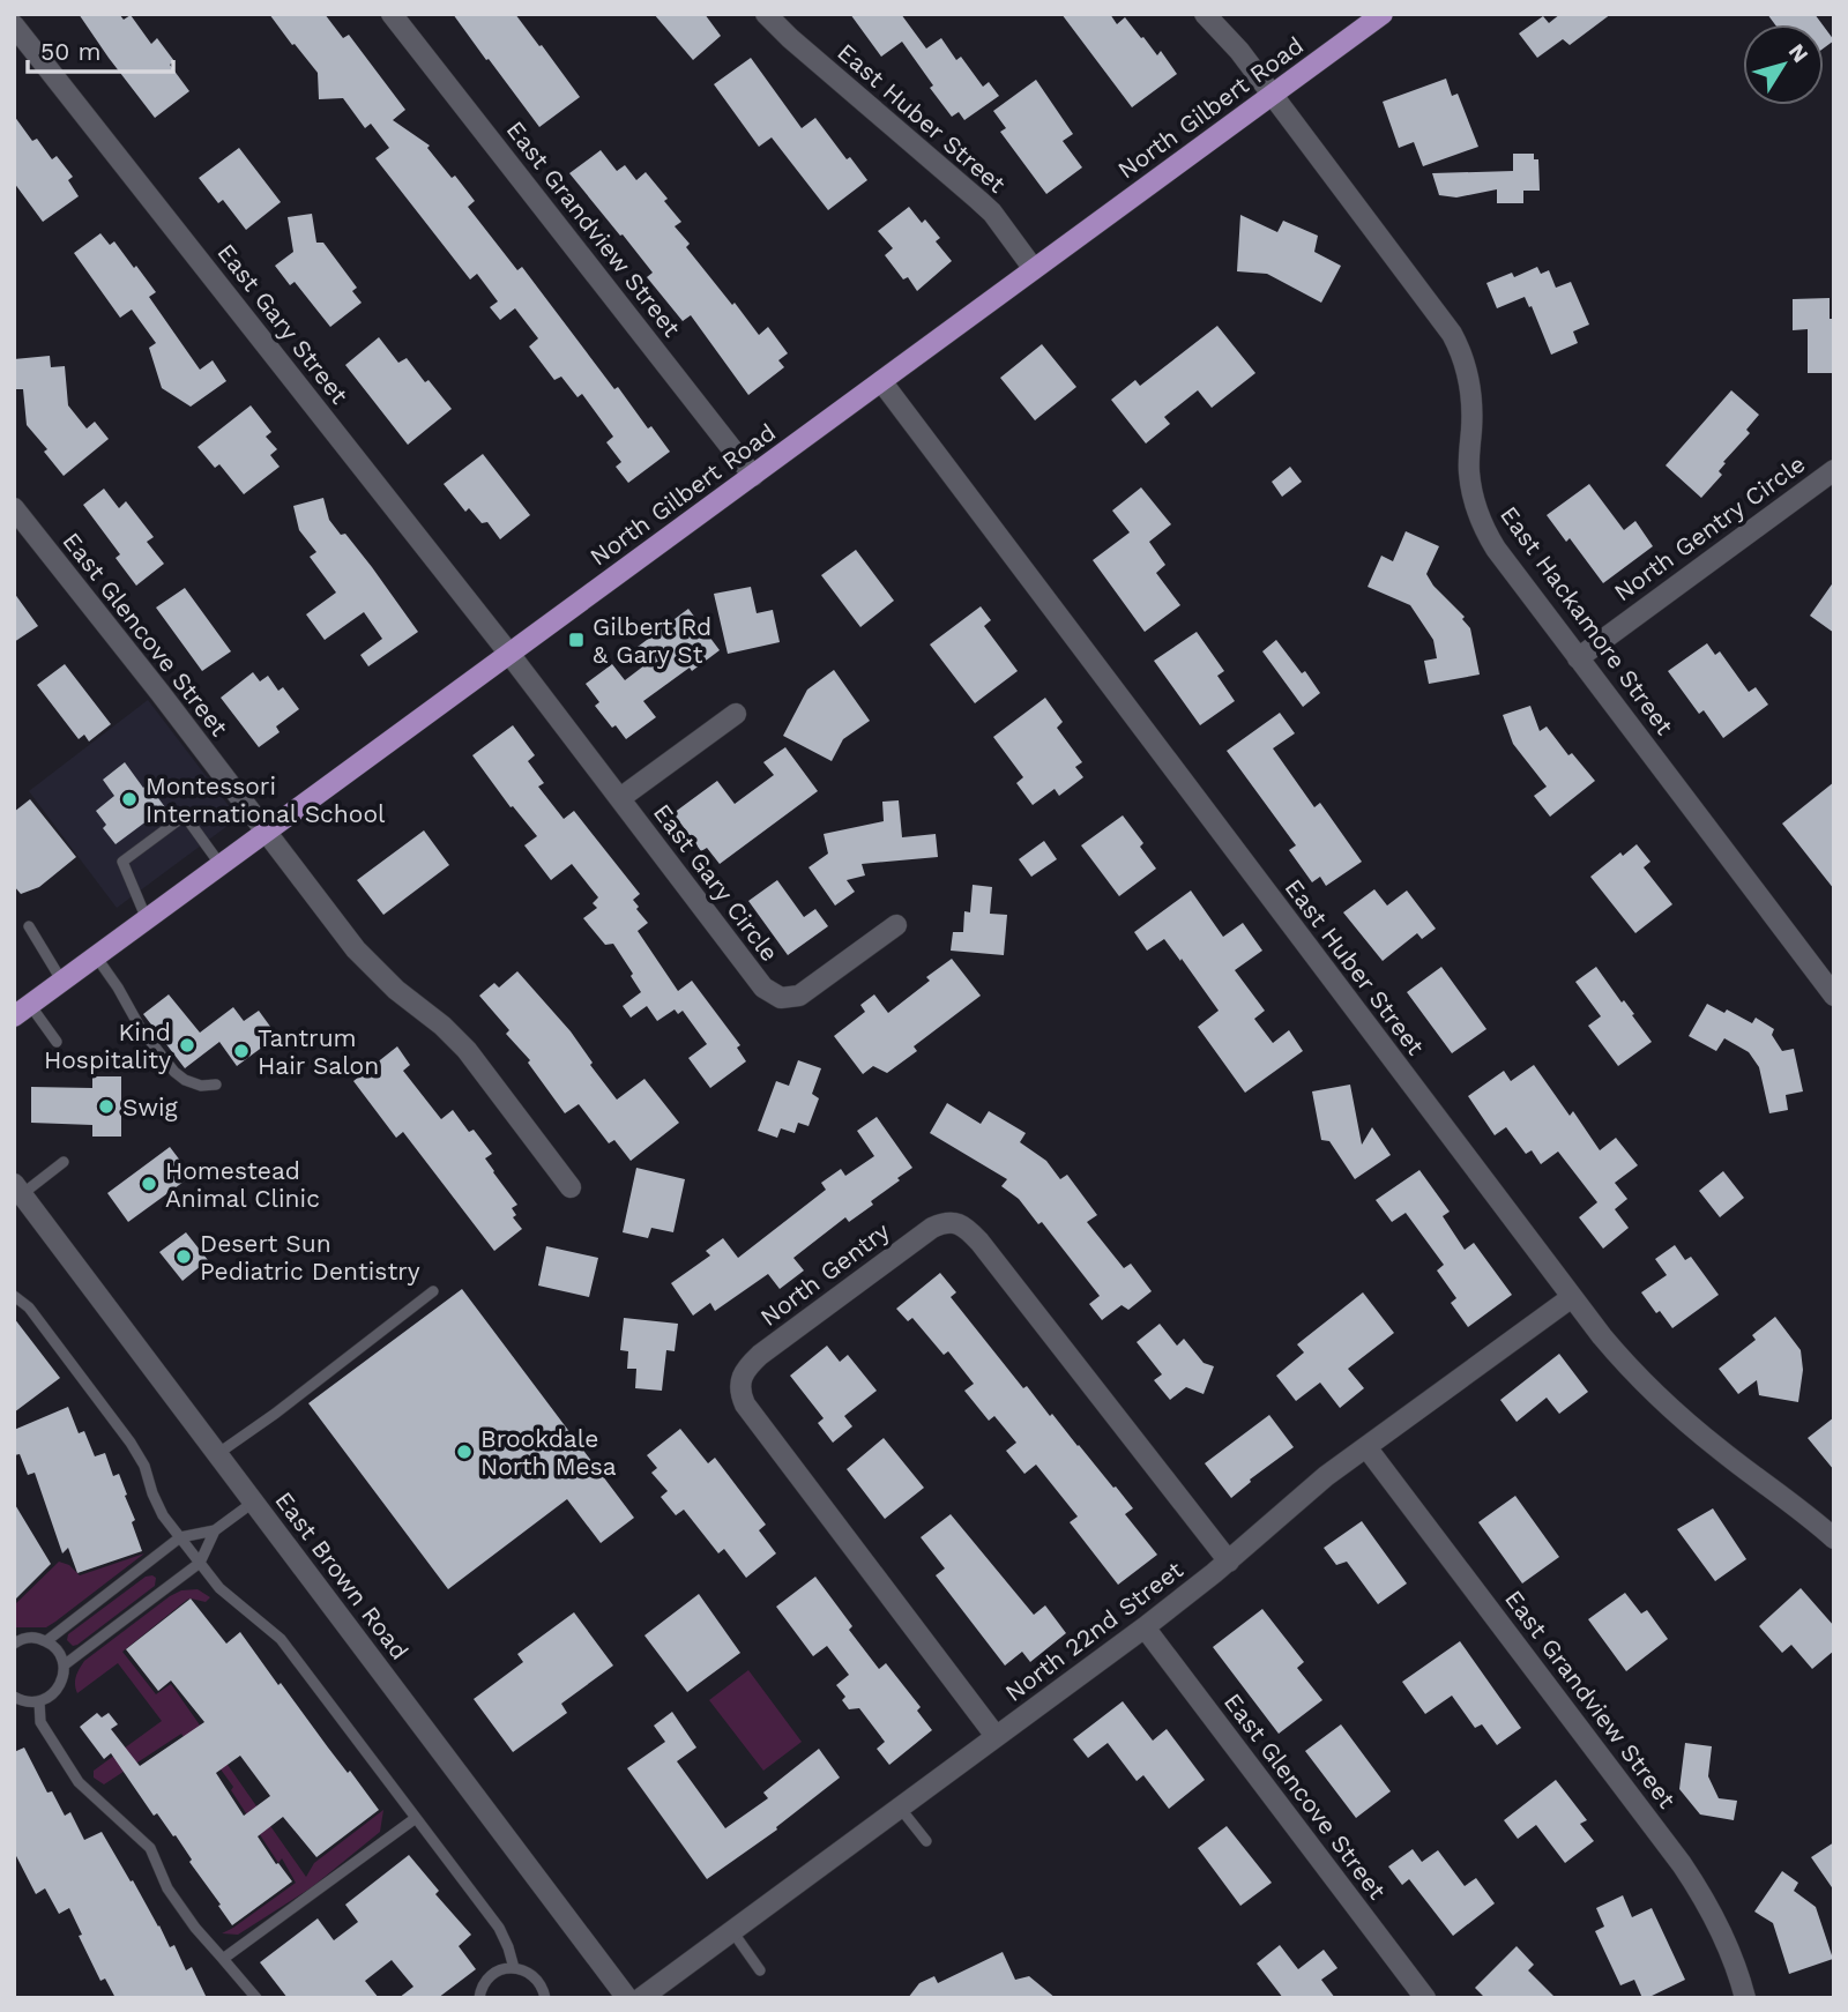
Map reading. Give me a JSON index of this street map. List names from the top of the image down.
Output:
{
  "streets": {
    "main road": ["North Gilbert Road"],
    "street": [
      "East Huber Street",
      "East Grandview Street",
      "East Gary Street",
      "North Gentry Circle",
      "East Hackamore Street",
      "East Glencove Street",
      "East Gary Circle",
      "North Gentry",
      "East Brown Road",
      "North 22nd Street"
    ]
  },
  "crossings": [
    ["North Gilbert Road", "East Huber Street"],
    ["North Gilbert Road", "East Grandview Street"],
    ["North Gilbert Road", "East Gary Street"],
    ["North Gilbert Road", "East Hackamore Street"],
    ["North Gilbert Road", "East Glencove Street"],
    ["North Gilbert Road", "East Gary Circle"],
    ["East Huber Street", "North 22nd Street"],
    ["East Grandview Street", "North 22nd Street"],
    ["East Gary Street", "East Gary Circle"],
    ["North Gentry Circle", "East Hackamore Street"],
    ["East Glencove Street", "North 22nd Street"],
    ["North Gentry", "North 22nd Street"]
  ],
  "places": {
    "transit": ["Gilbert Rd & Gary St"],
    "other": [
      "Montessori International School",
      "Kind Hospitality",
      "Tantrum Hair Salon",
      "Swig",
      "Homestead Animal Clinic",
      "Desert Sun Pediatric Dentistry",
      "Brookdale North Mesa"
    ]
  },
  "scale_bar": "50 m",
  "north": "top right"
}
